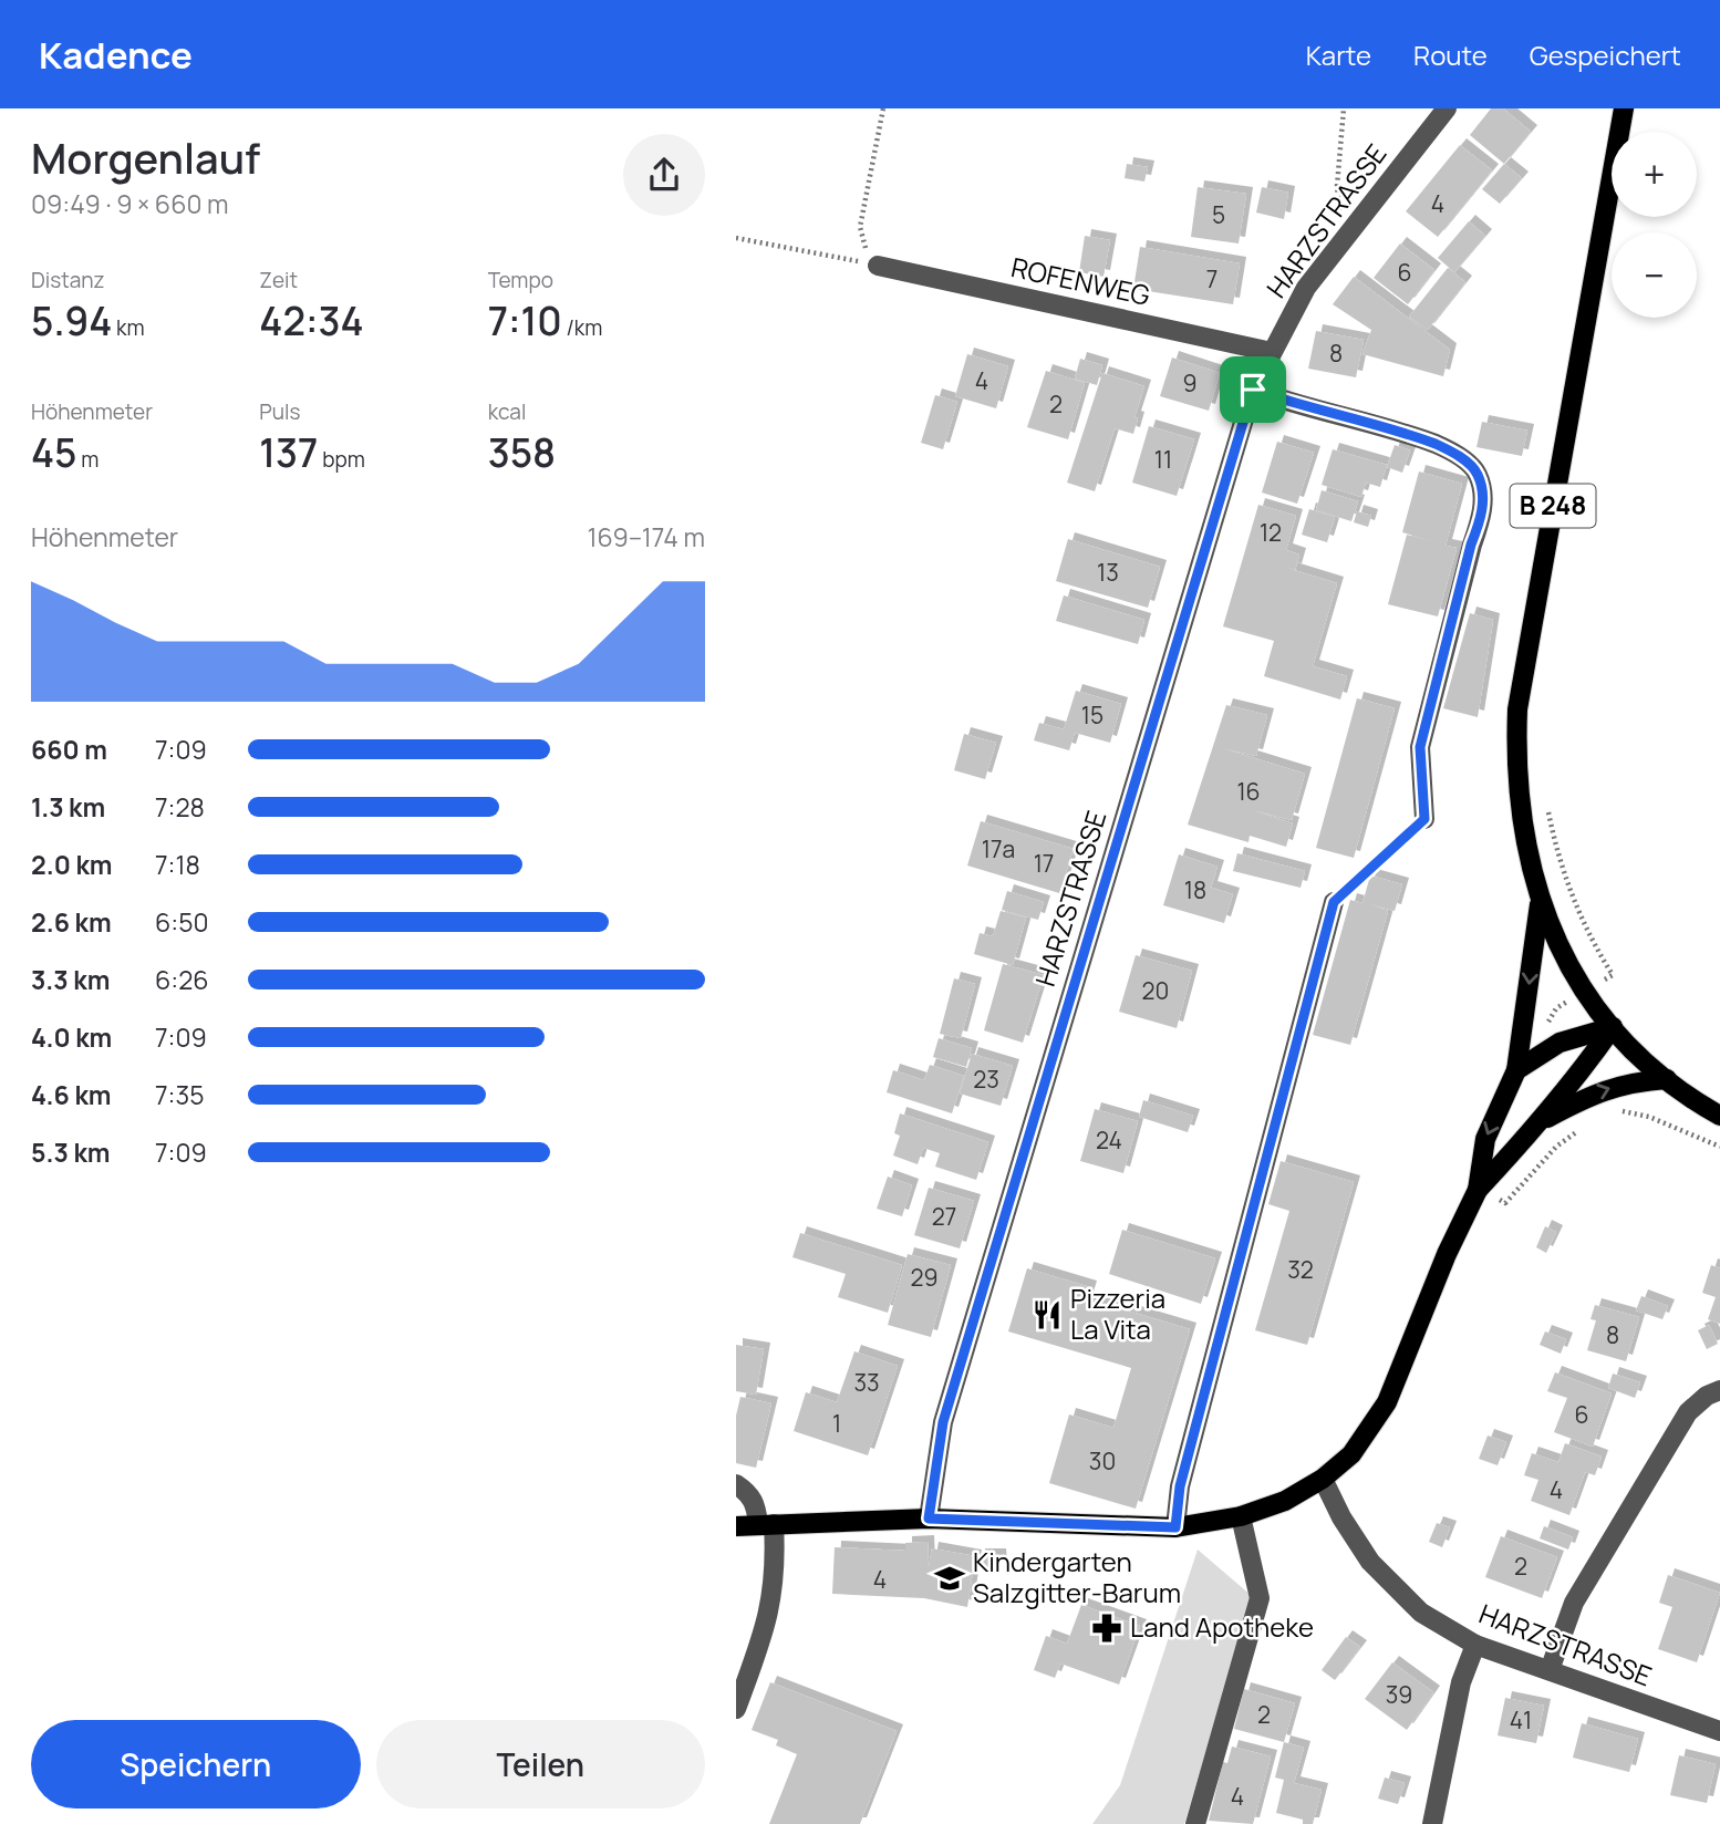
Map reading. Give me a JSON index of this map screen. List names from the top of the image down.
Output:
{
  "streets": {
    "main road": ["B 248"],
    "street": ["HARZSTRASSE", "ROFENWEG"]
  },
  "crossings": [
    ["HARZSTRASSE", "ROFENWEG"]
  ],
  "places": {
    "restaurant": ["Pizzeria La Vita"],
    "school or university": ["Kindergarten Salzgitter-Barum"],
    "pharmacy": ["Land Apotheke"]
  },
  "house_numbers": [
    "4",
    "5",
    "6",
    "7",
    "8",
    "4",
    "9",
    "2",
    "11",
    "12",
    "13",
    "15",
    "16",
    "17a",
    "17",
    "18",
    "20",
    "23",
    "24",
    "27",
    "32",
    "29",
    "8",
    "33",
    "6",
    "1",
    "30",
    "4",
    "2",
    "4",
    "39",
    "2",
    "41",
    "4"
  ],
  "page": {
    "header": "Kadence",
    "nav": ["Karte", "Route", "Gespeichert"],
    "heading": ["Morgenlauf", "09:49 · 9 × 660 m"],
    "map_buttons": ["+", "−"],
    "stats": [
      ["Distanz", "5.94 km"],
      ["Zeit", "42:34"],
      ["Tempo", "7:10 /km"],
      ["Höhenmeter", "45 m"],
      ["Puls", "137 bpm"],
      ["kcal", "358"]
    ],
    "chart": ["Höhenmeter", "169–174 m"],
    "list": [
      {
        "name": "660 m",
        "note": "7:09"
      },
      {
        "name": "1.3 km",
        "note": "7:28"
      },
      {
        "name": "2.0 km",
        "note": "7:18"
      },
      {
        "name": "2.6 km",
        "note": "6:50"
      },
      {
        "name": "3.3 km",
        "note": "6:26"
      },
      {
        "name": "4.0 km",
        "note": "7:09"
      },
      {
        "name": "4.6 km",
        "note": "7:35"
      },
      {
        "name": "5.3 km",
        "note": "7:09"
      }
    ],
    "buttons": ["Speichern", "Teilen"]
  }
}
